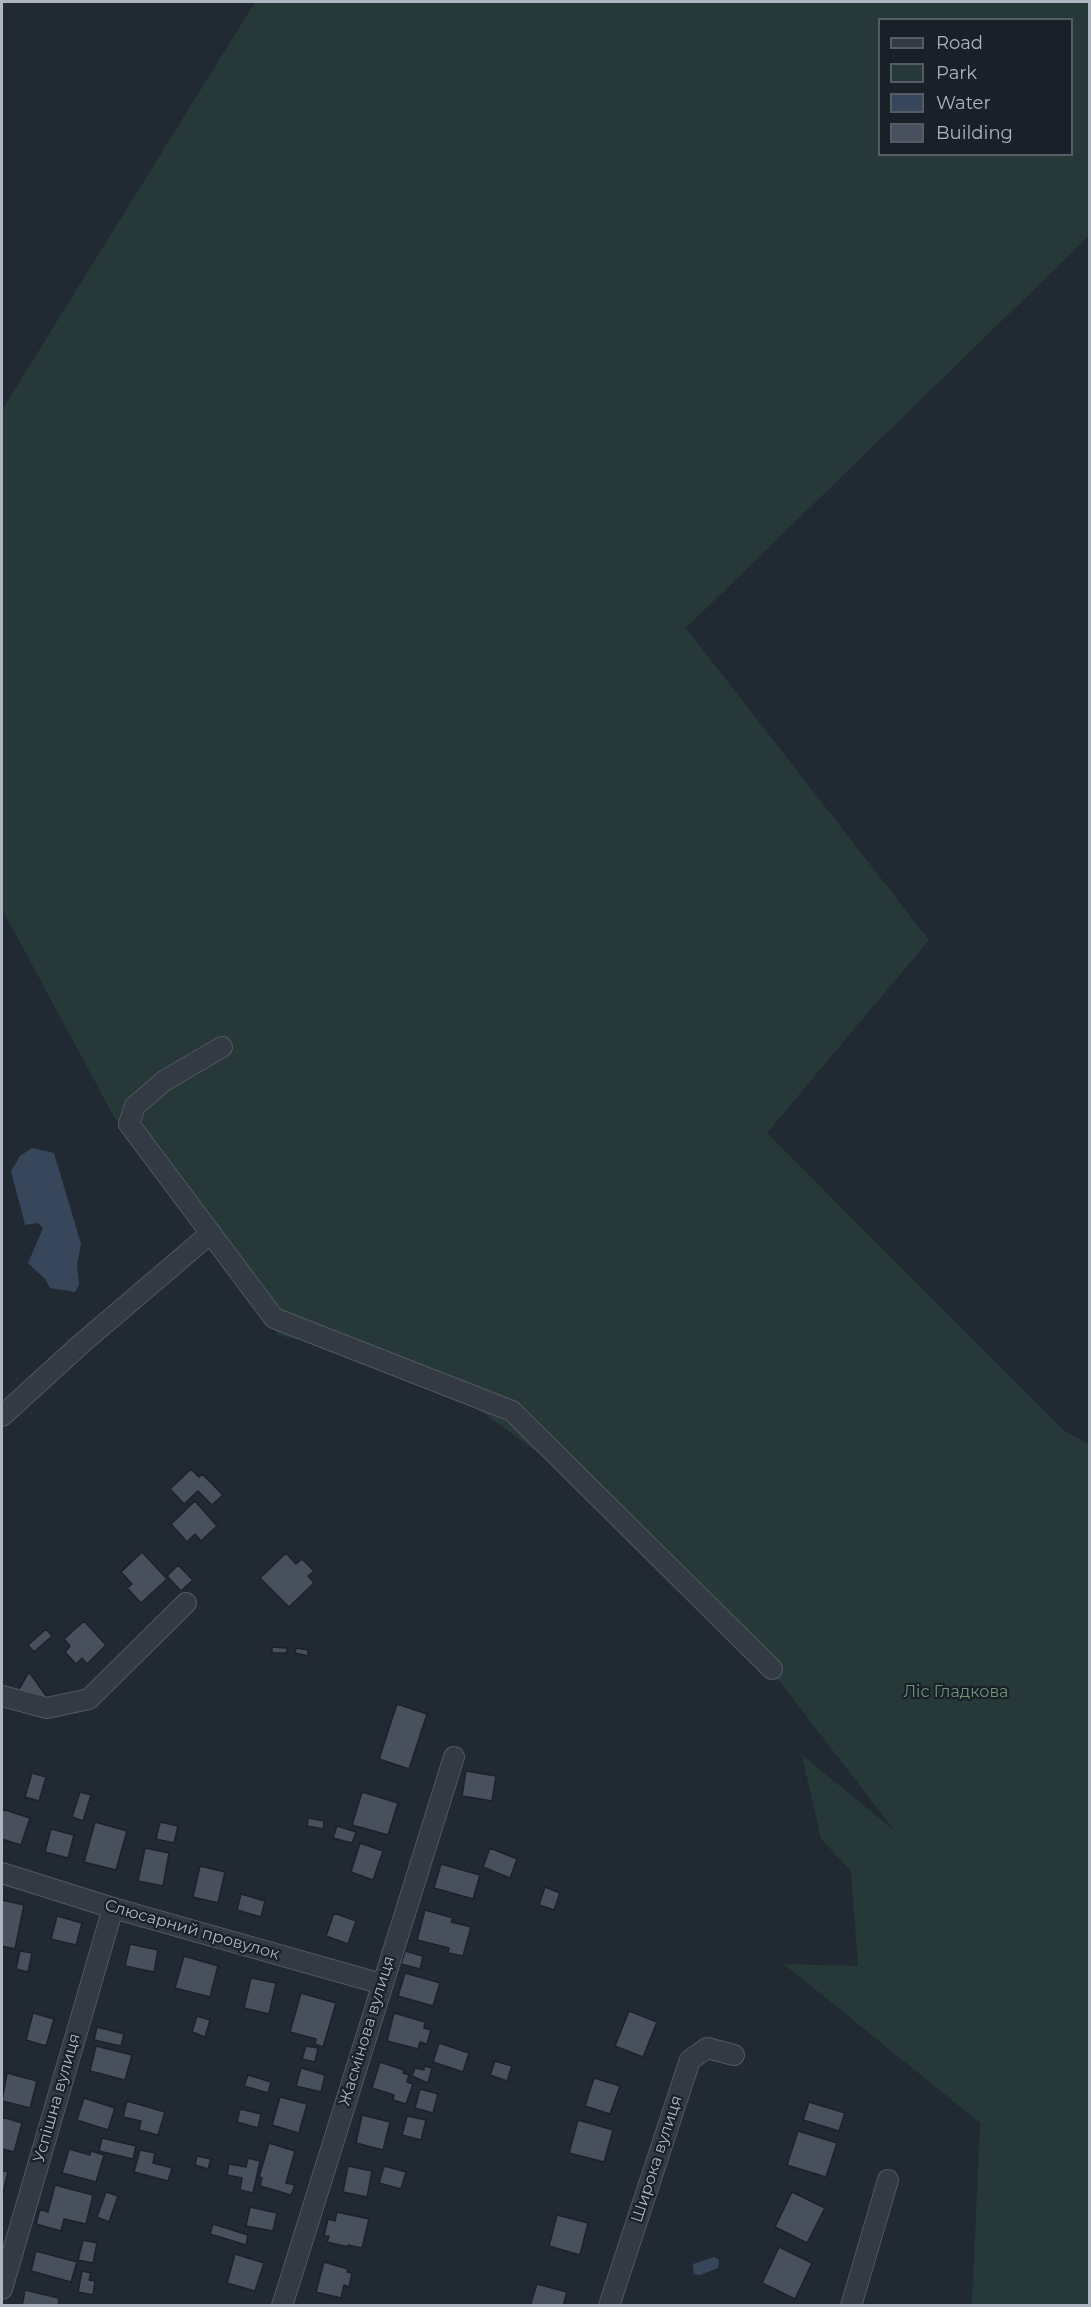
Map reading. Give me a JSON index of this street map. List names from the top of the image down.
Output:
{
  "streets": {
    "street": [
      "Слюсарний провулок",
      "Жасмінова вулиця",
      "Успішна вулиця",
      "Широка вулиця"
    ]
  },
  "crossings": [
    ["Слюсарний провулок", "Жасмінова вулиця"],
    ["Слюсарний провулок", "Успішна вулиця"]
  ],
  "parks": ["Ліс Гладкова"],
  "legend": [
    "Road",
    "Park",
    "Water",
    "Building"
  ]
}
